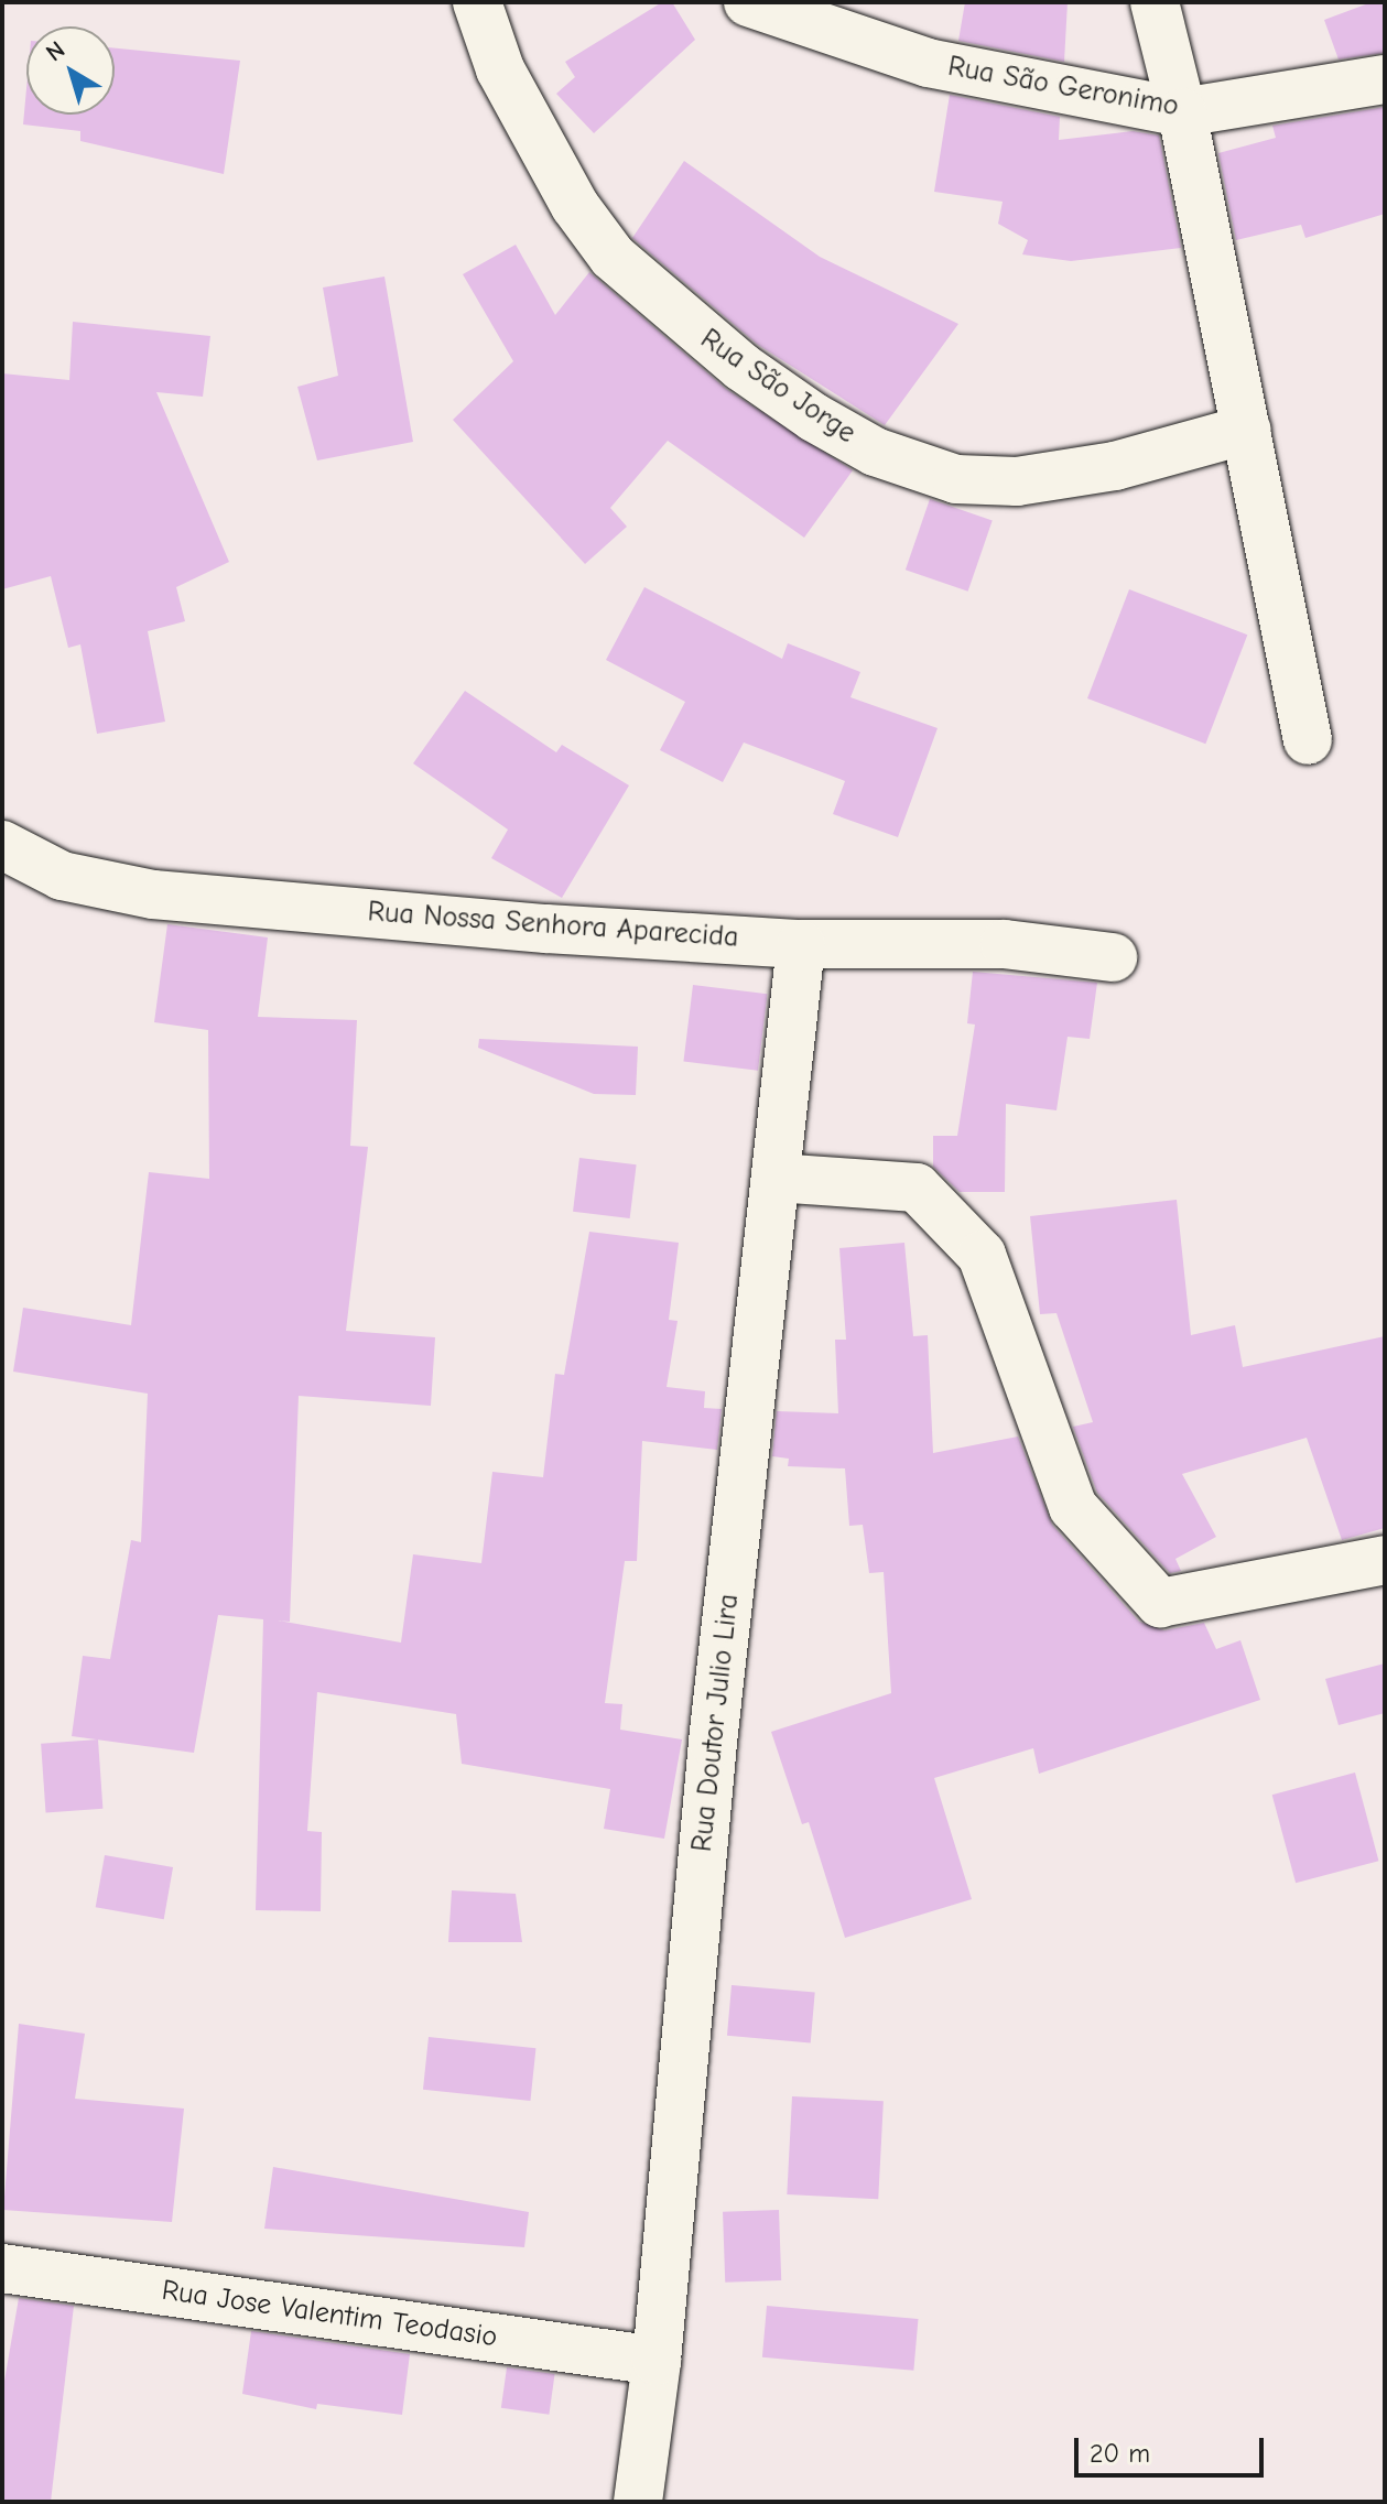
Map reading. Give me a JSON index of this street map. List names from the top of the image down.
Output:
{
  "streets": {
    "street": [
      "Rua São Geronimo",
      "Rua São Jorge",
      "Rua Nossa Senhora Aparecida",
      "Rua Doutor Julio Lira",
      "Rua Jose Valentim Teodasio"
    ]
  },
  "crossings": [
    ["Rua Nossa Senhora Aparecida", "Rua Doutor Julio Lira"],
    ["Rua Doutor Julio Lira", "Rua Jose Valentim Teodasio"]
  ],
  "scale_bar": "20 m",
  "north": "top left"
}
